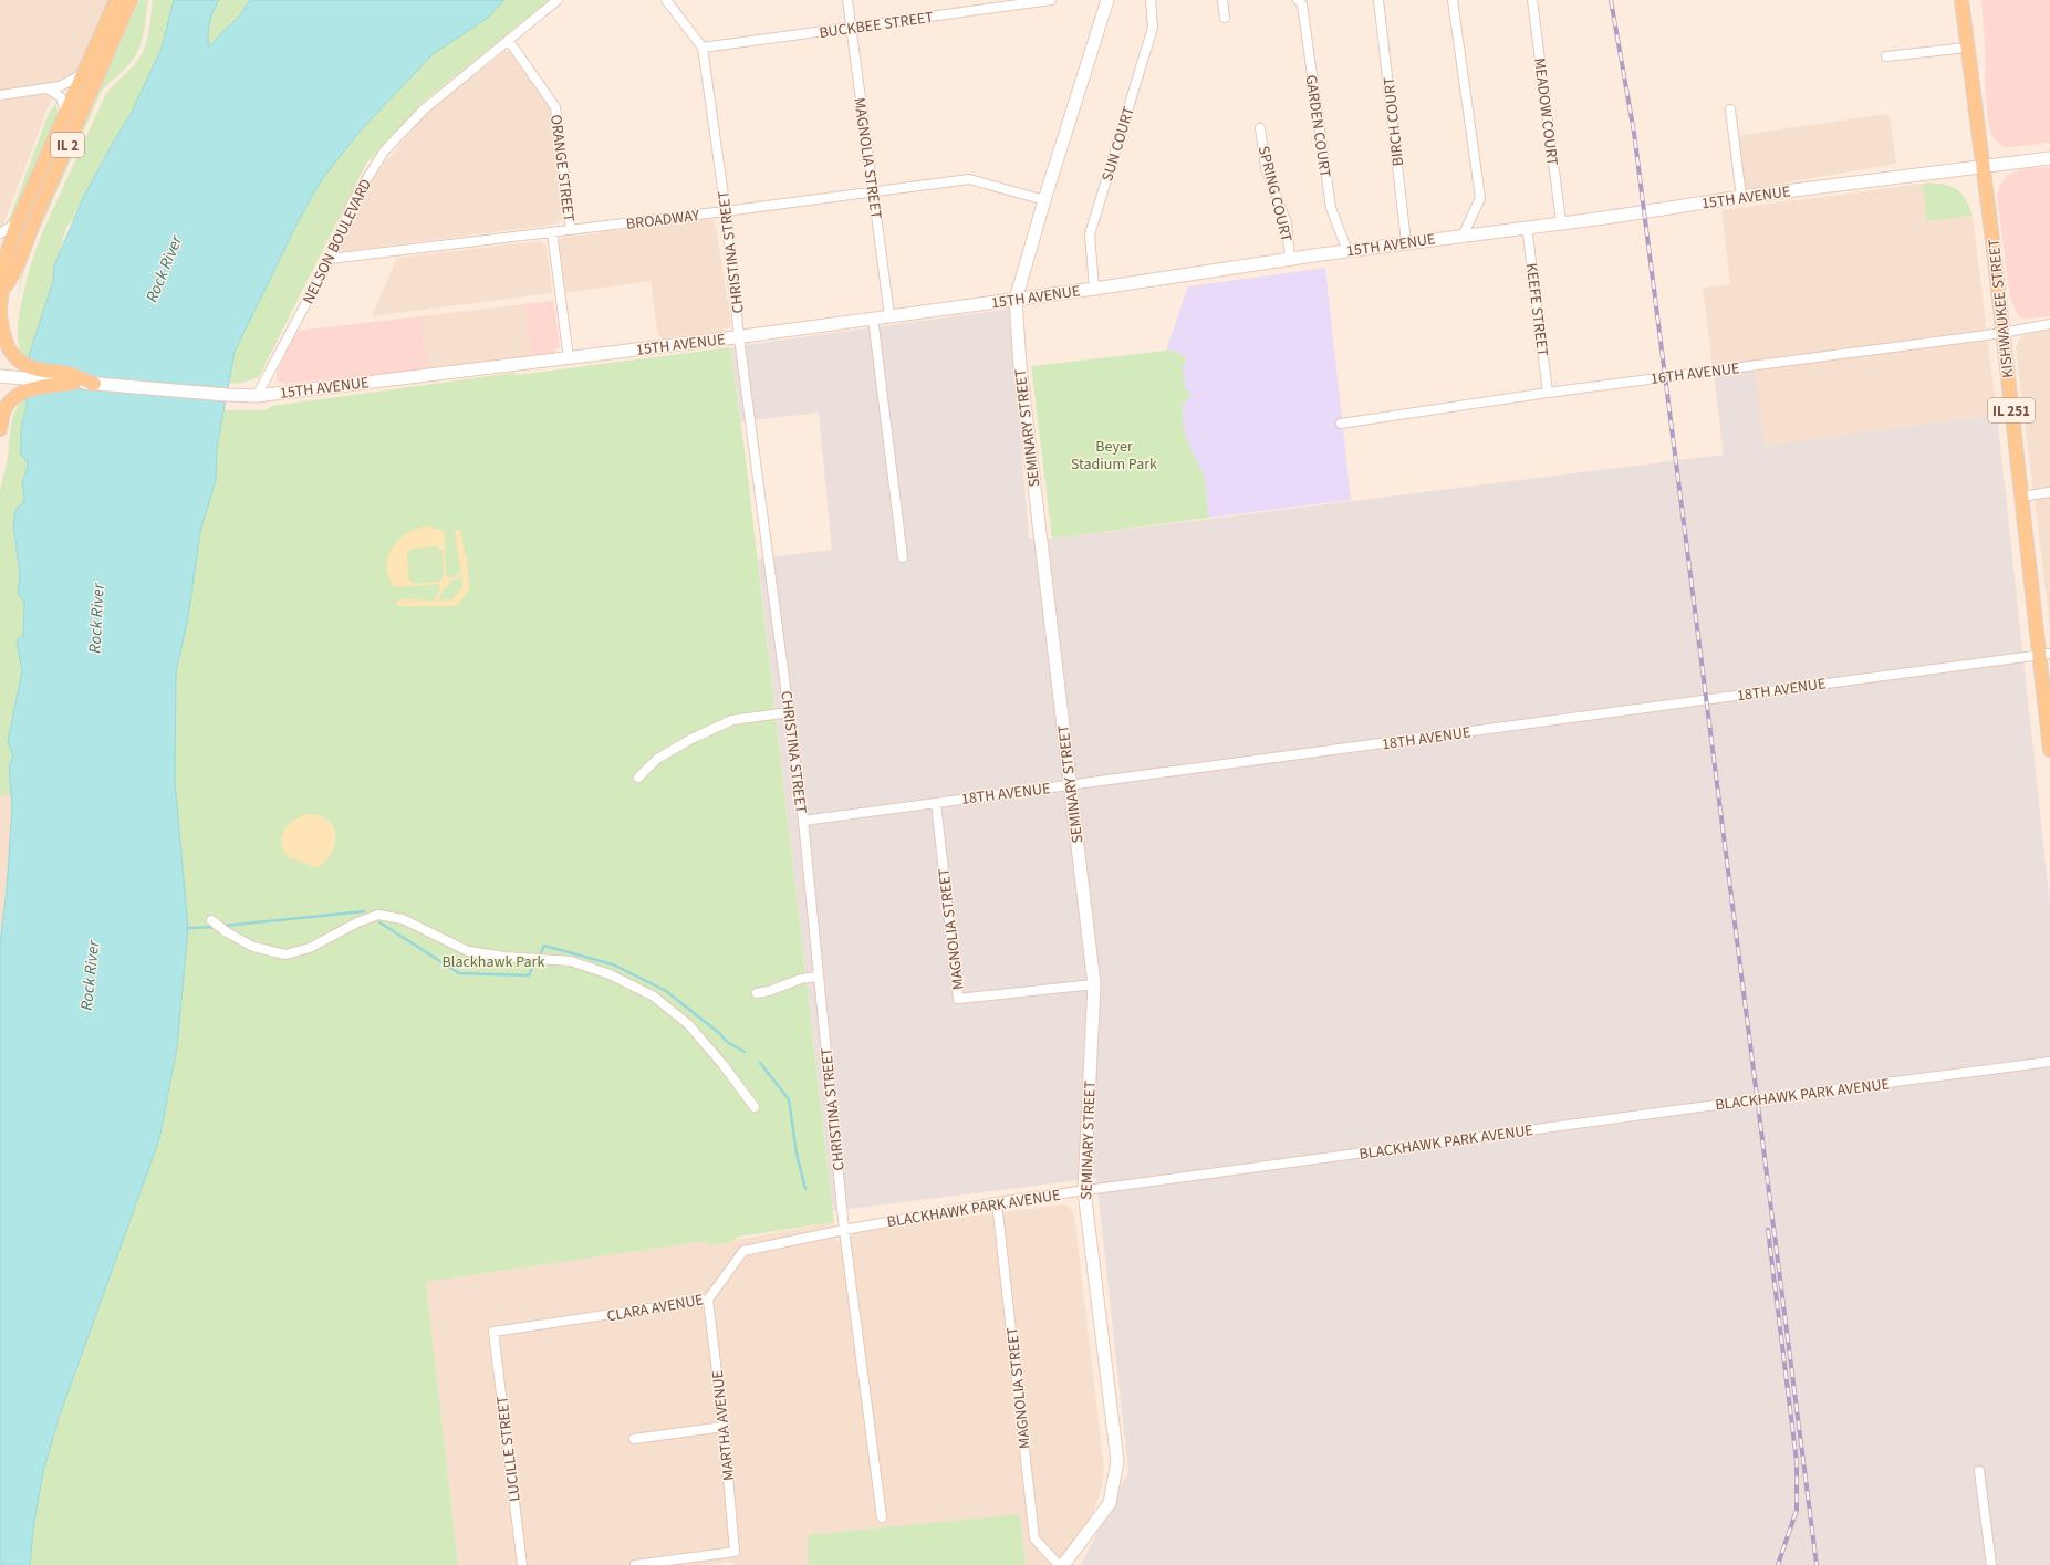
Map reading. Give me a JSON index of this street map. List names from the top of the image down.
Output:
{
  "streets": {
    "main road": [
      "IL 2",
      "15TH AVENUE",
      "KISHWAUKEE STREET",
      "IL 251",
      "SEMINARY STREET"
    ],
    "street": [
      "BUCKBEE STREET",
      "MEADOW COURT",
      "BIRCH COURT",
      "GARDEN COURT",
      "SUN COURT",
      "MAGNOLIA STREET",
      "ORANGE STREET",
      "SPRING COURT",
      "BROADWAY",
      "NELSON BOULEVARD",
      "CHRISTINA STREET",
      "KEEFE STREET",
      "16TH AVENUE",
      "18TH AVENUE",
      "BLACKHAWK PARK AVENUE",
      "CLARA AVENUE",
      "MARTHA AVENUE",
      "LUCILLE STREET"
    ]
  },
  "crossings": [
    ["BUCKBEE STREET", "MAGNOLIA STREET"],
    ["BUCKBEE STREET", "CHRISTINA STREET"],
    ["MEADOW COURT", "15TH AVENUE"],
    ["BIRCH COURT", "15TH AVENUE"],
    ["GARDEN COURT", "15TH AVENUE"],
    ["SUN COURT", "15TH AVENUE"],
    ["MAGNOLIA STREET", "15TH AVENUE"],
    ["MAGNOLIA STREET", "BROADWAY"],
    ["MAGNOLIA STREET", "SEMINARY STREET"],
    ["MAGNOLIA STREET", "18TH AVENUE"],
    ["MAGNOLIA STREET", "BLACKHAWK PARK AVENUE"],
    ["ORANGE STREET", "15TH AVENUE"],
    ["ORANGE STREET", "BROADWAY"],
    ["ORANGE STREET", "NELSON BOULEVARD"],
    ["SPRING COURT", "15TH AVENUE"],
    ["15TH AVENUE", "NELSON BOULEVARD"],
    ["15TH AVENUE", "CHRISTINA STREET"],
    ["15TH AVENUE", "KISHWAUKEE STREET"],
    ["15TH AVENUE", "KEEFE STREET"],
    ["15TH AVENUE", "SEMINARY STREET"],
    ["BROADWAY", "NELSON BOULEVARD"],
    ["BROADWAY", "CHRISTINA STREET"],
    ["BROADWAY", "SEMINARY STREET"],
    ["CHRISTINA STREET", "18TH AVENUE"],
    ["CHRISTINA STREET", "BLACKHAWK PARK AVENUE"],
    ["CHRISTINA STREET", "CLARA AVENUE"],
    ["KISHWAUKEE STREET", "16TH AVENUE"],
    ["KISHWAUKEE STREET", "18TH AVENUE"],
    ["KEEFE STREET", "16TH AVENUE"],
    ["SEMINARY STREET", "18TH AVENUE"],
    ["SEMINARY STREET", "BLACKHAWK PARK AVENUE"],
    ["BLACKHAWK PARK AVENUE", "CLARA AVENUE"],
    ["CLARA AVENUE", "MARTHA AVENUE"],
    ["CLARA AVENUE", "LUCILLE STREET"]
  ],
  "water": ["Rock River"],
  "parks": ["Beyer Stadium Park", "Blackhawk Park"]
}
